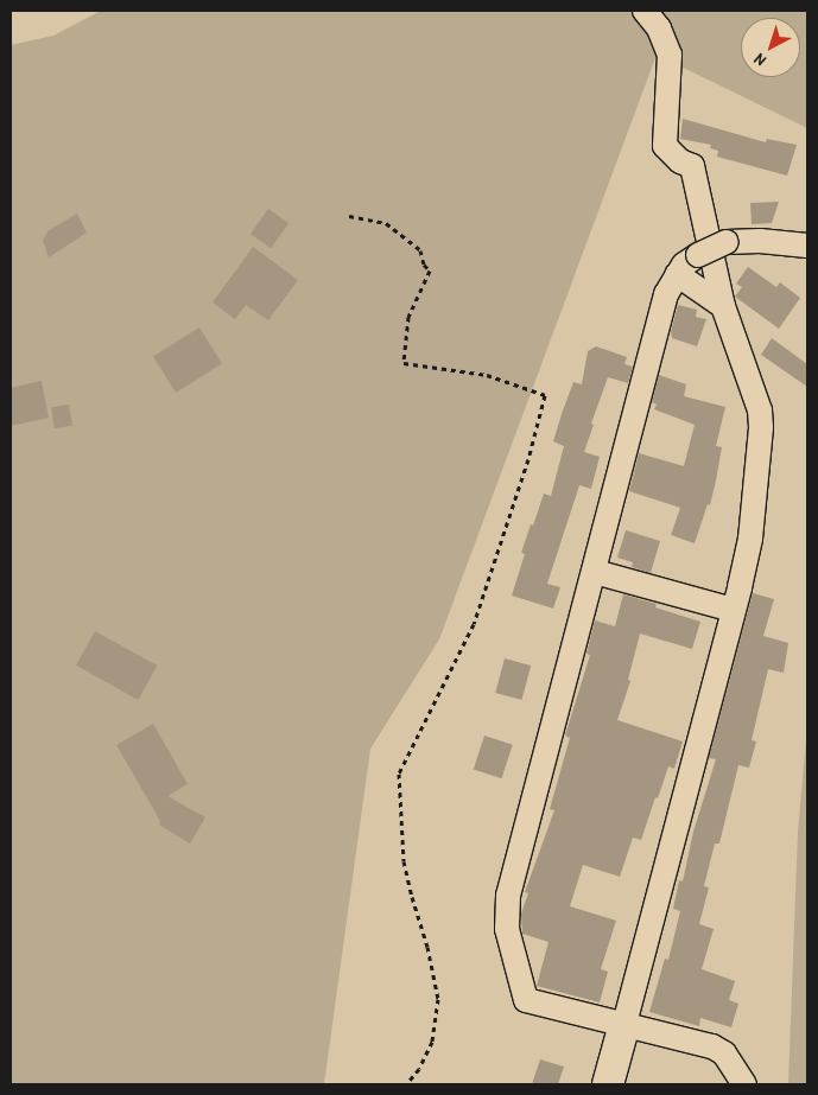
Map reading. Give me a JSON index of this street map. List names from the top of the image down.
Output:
{
  "north": "bottom left"
}
